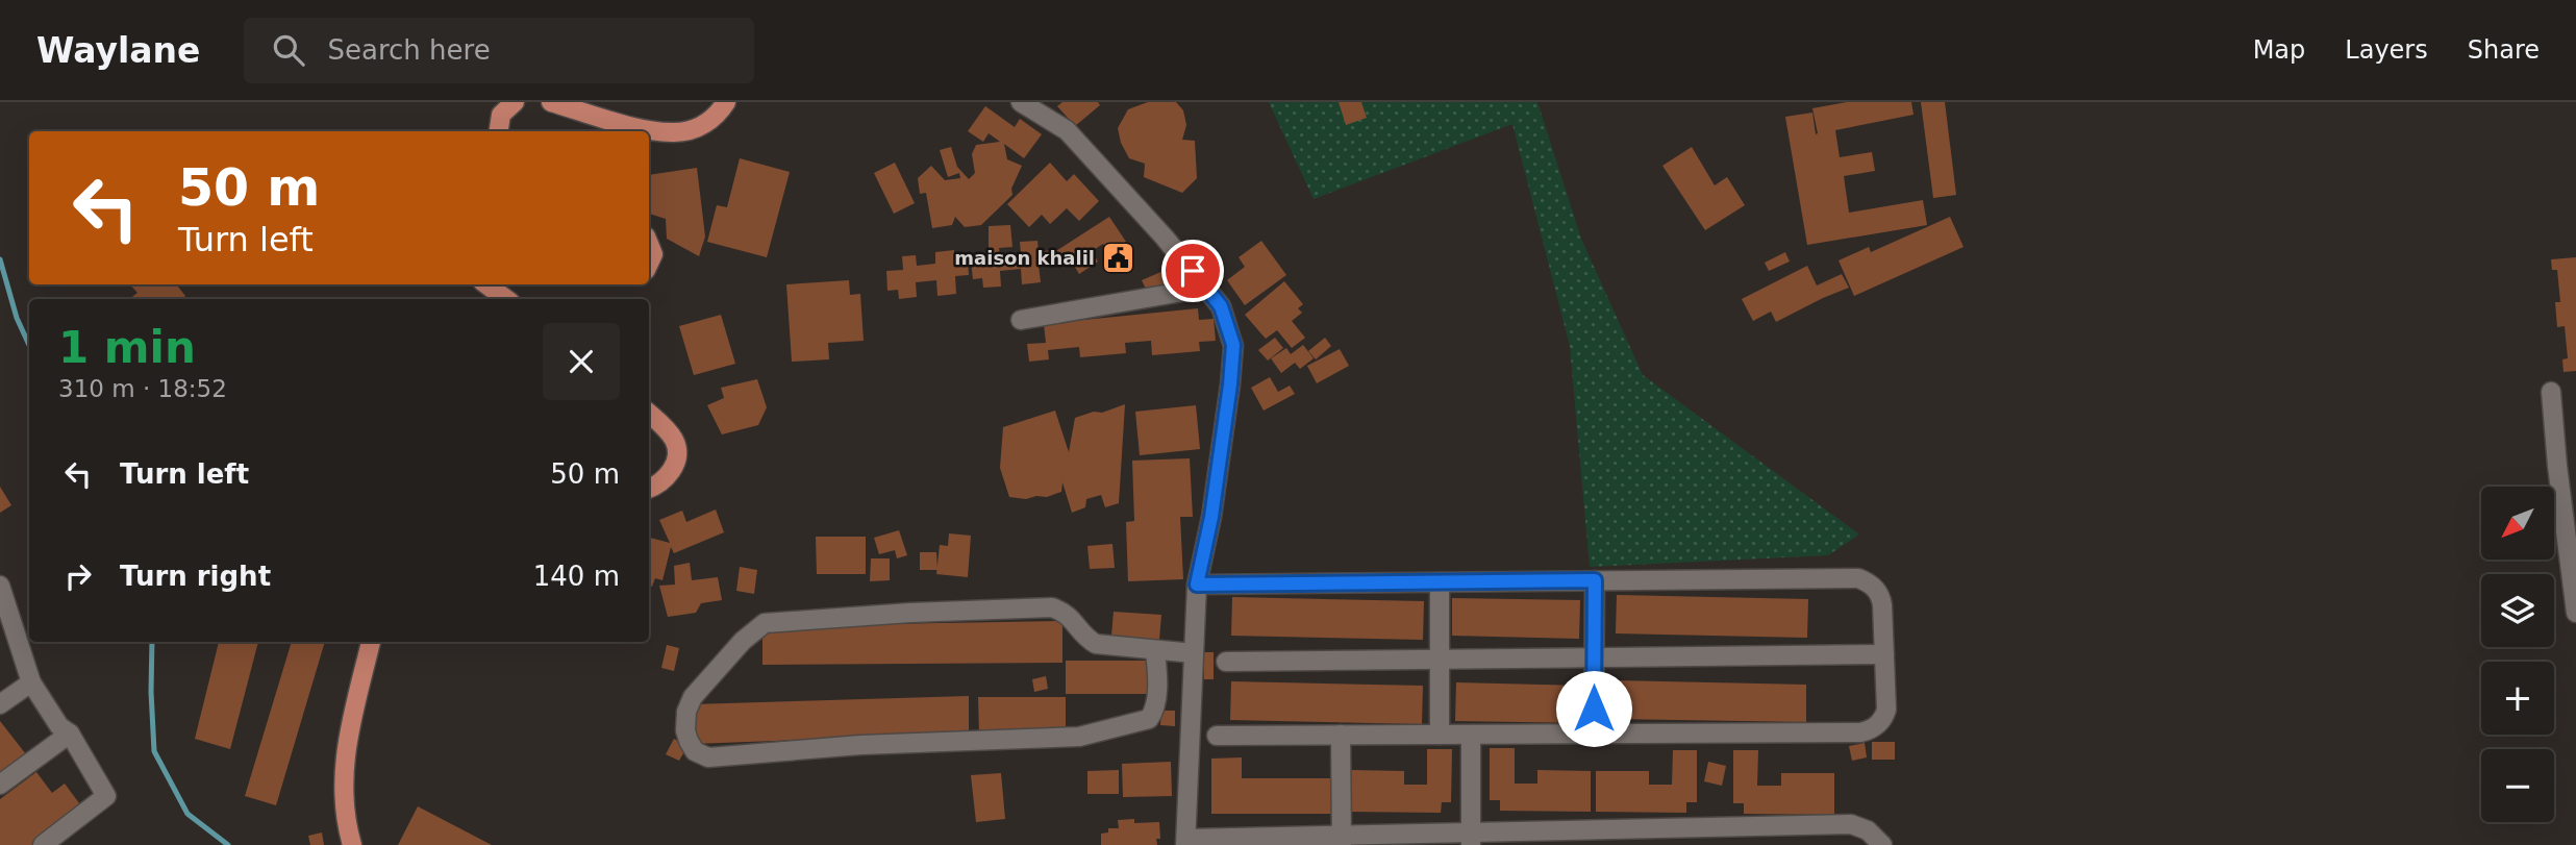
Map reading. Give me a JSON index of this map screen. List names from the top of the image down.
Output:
{
  "places": {
    "public building": ["maison khalil"]
  },
  "north": "bottom left",
  "page": {
    "header": "Waylane",
    "search": "Search here",
    "nav": ["Map", "Layers", "Share"],
    "turn": ["50 m", "Turn left"],
    "heading": ["1 min", "310 m · 18:52"],
    "list": [
      {
        "name": "Turn left",
        "value": "50 m"
      },
      {
        "name": "Turn right",
        "value": "140 m"
      }
    ],
    "map_buttons": ["+", "−"]
  }
}
